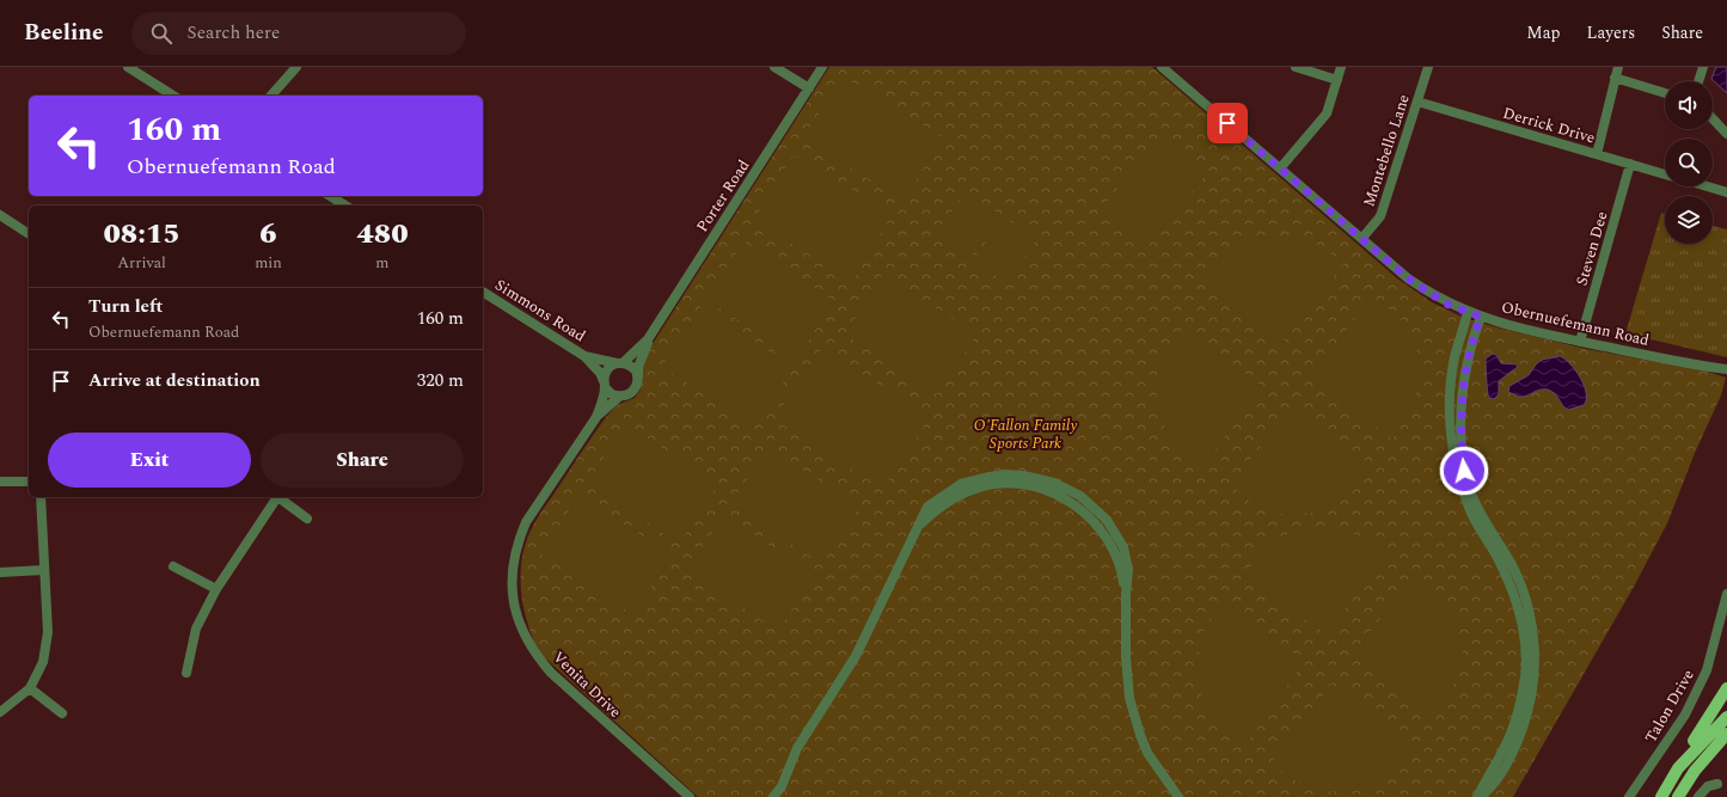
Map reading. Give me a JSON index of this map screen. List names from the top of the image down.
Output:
{
  "streets": {
    "street": [
      "Derrick Drive",
      "Montebello Lane",
      "Porter Road",
      "Steven Dee",
      "Simmons Road",
      "Obernuefemann Road",
      "Venita Drive",
      "Talon Drive"
    ]
  },
  "crossings": [
    ["Derrick Drive", "Montebello Lane"],
    ["Derrick Drive", "Steven Dee"],
    ["Montebello Lane", "Obernuefemann Road"],
    ["Porter Road", "Simmons Road"],
    ["Porter Road", "Venita Drive"],
    ["Steven Dee", "Obernuefemann Road"],
    ["Simmons Road", "Venita Drive"]
  ],
  "parks": ["O'Fallon Family Sports Park"],
  "page": {
    "header": "Beeline",
    "search": "Search here",
    "nav": ["Map", "Layers", "Share"],
    "turn": ["160 m", "Obernuefemann Road"],
    "eta": [
      "08:15",
      "Arrival",
      "6",
      "min",
      "480",
      "m"
    ],
    "list": [
      {
        "name": "Turn left",
        "note": "Obernuefemann Road",
        "value": "160 m"
      },
      {
        "name": "Arrive at destination",
        "value": "320 m"
      }
    ],
    "buttons": ["Exit", "Share"]
  }
}
